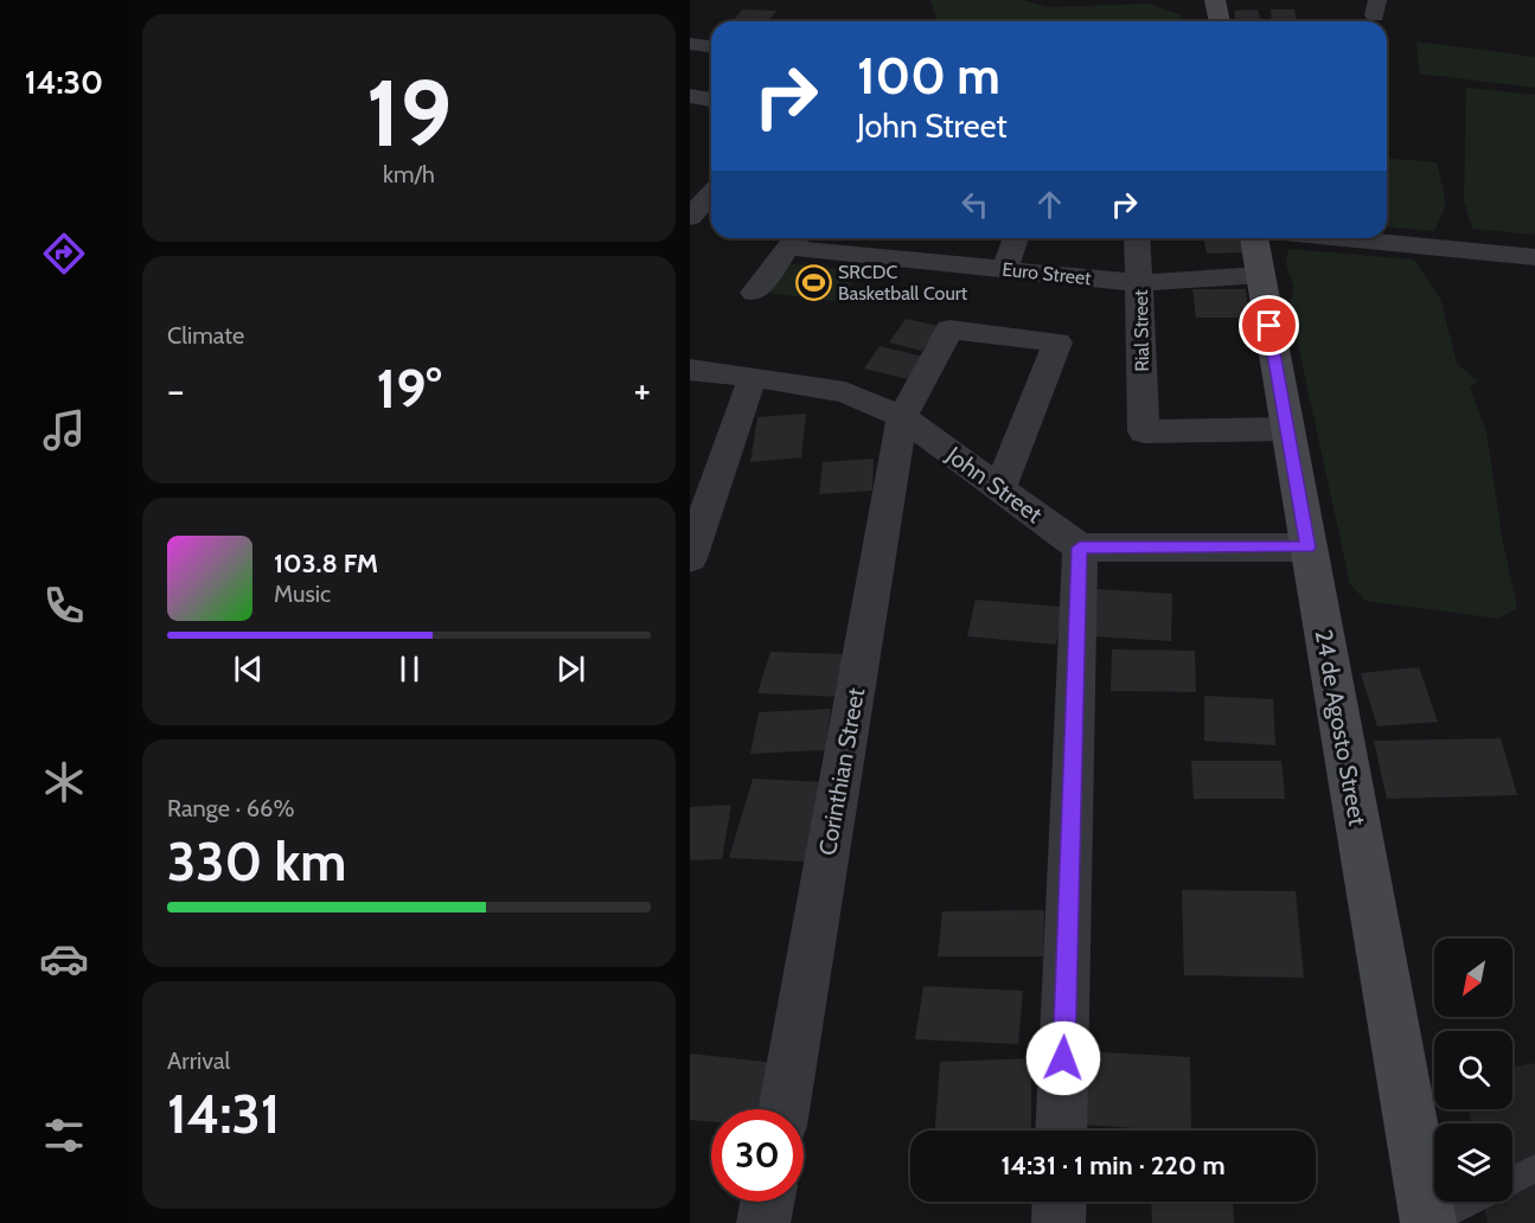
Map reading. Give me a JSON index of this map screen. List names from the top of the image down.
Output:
{
  "streets": {
    "street": [
      "Euro Street",
      "Rial Street",
      "John Street",
      "24 de Agosto Street",
      "Corinthian Street"
    ]
  },
  "crossings": [
    ["Euro Street", "Rial Street"],
    ["Euro Street", "24 de Agosto Street"],
    ["Rial Street", "24 de Agosto Street"],
    ["John Street", "Corinthian Street"]
  ],
  "places": {
    "sports": ["SRCDC Basketball Court"]
  },
  "north": "bottom left",
  "page": {
    "tabs": "14:30",
    "tile": [
      ["19", "km/h"],
      "Climate",
      ["Range · 66%", "330 km"],
      ["Arrival", "14:31"]
    ],
    "turn": ["100 m", "John Street"],
    "heat": ["−", "19°", "+"],
    "song": ["103.8 FM", "Music"],
    "limit": "30",
    "trip": "14:31 · 1 min · 220 m"
  }
}
